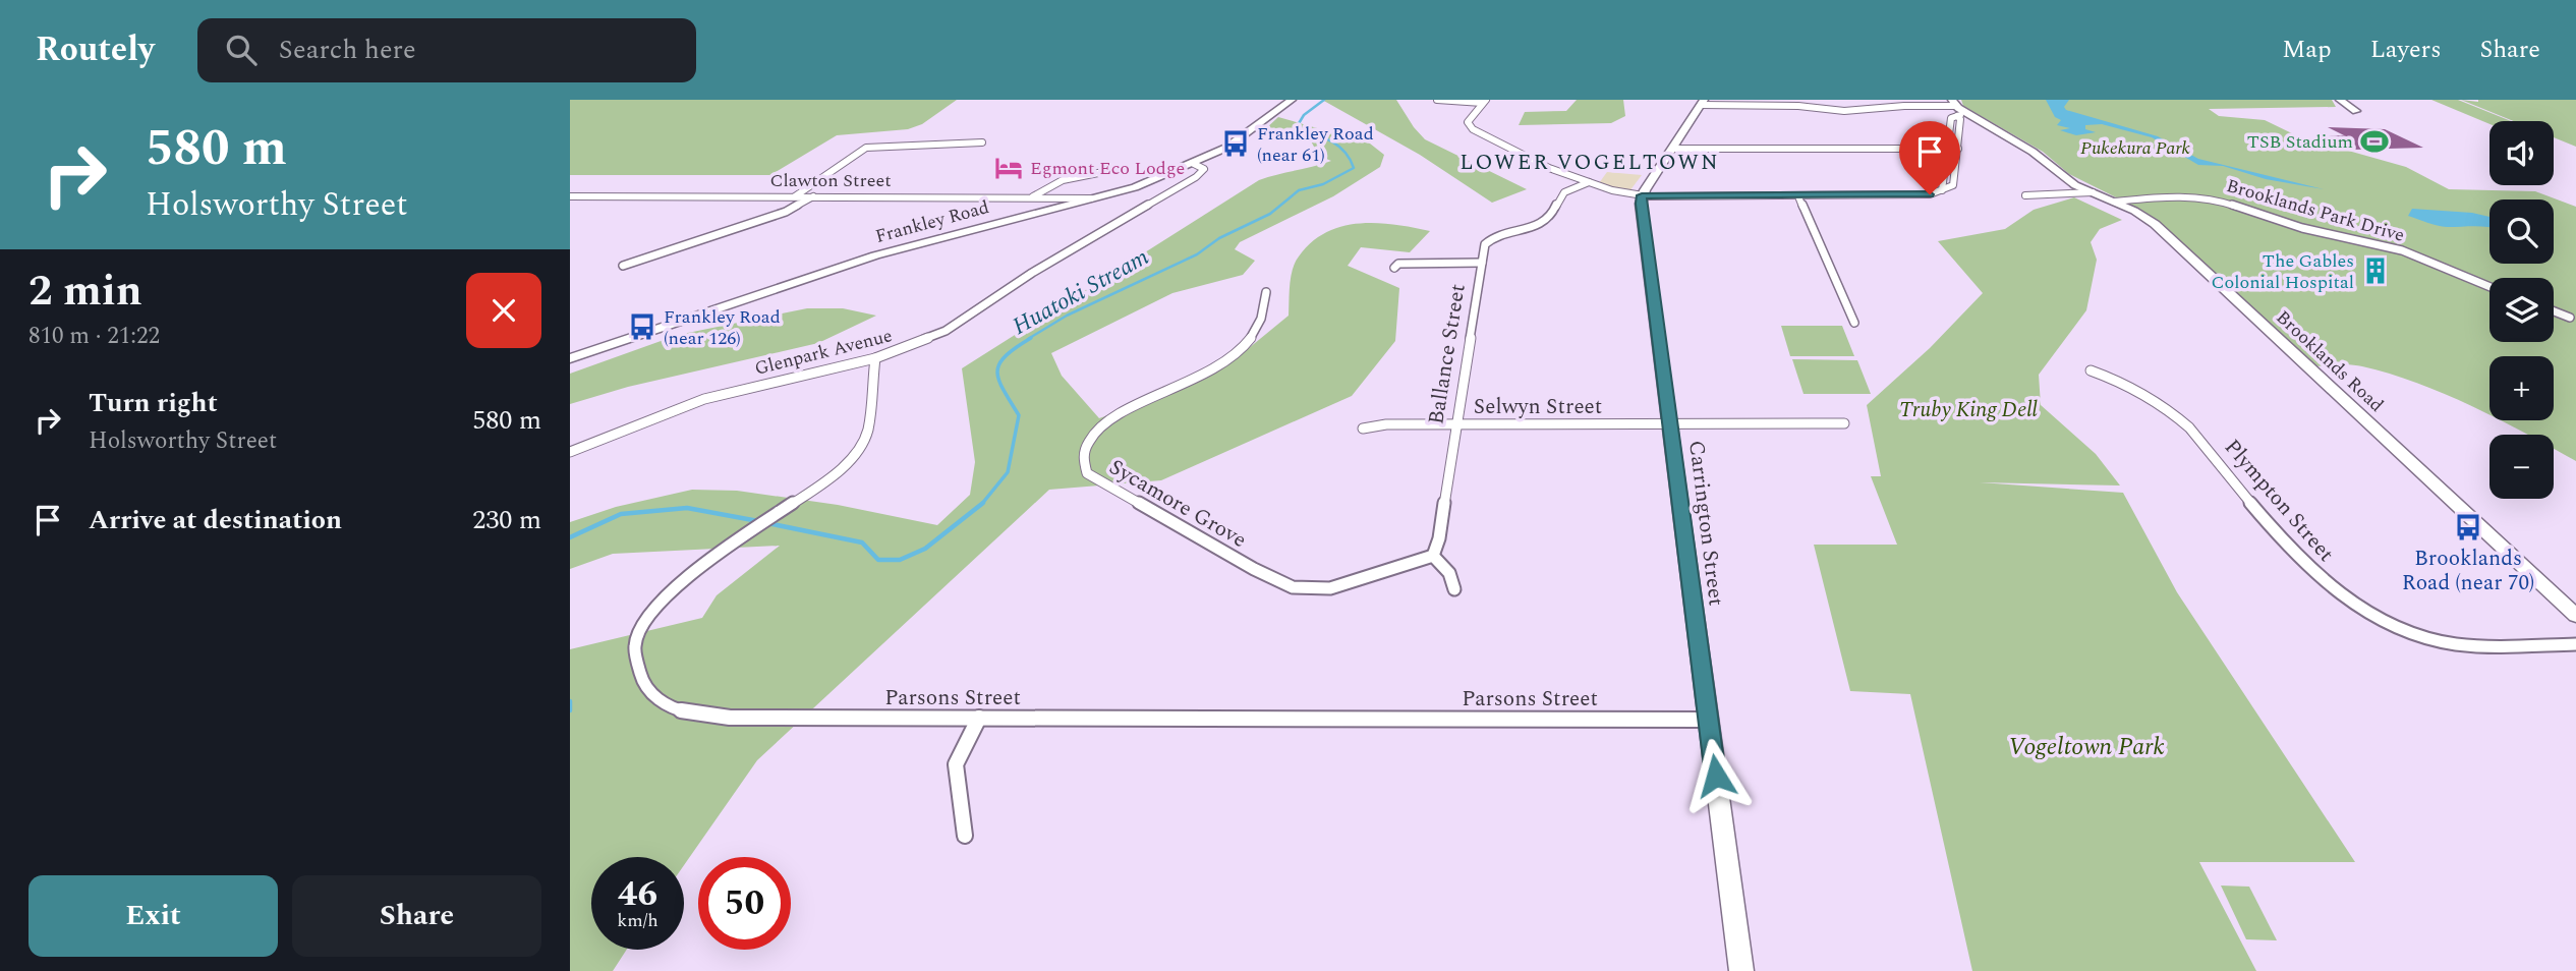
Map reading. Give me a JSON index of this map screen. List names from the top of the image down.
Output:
{
  "streets": {
    "street": [
      "Clawton Street",
      "Brooklands Park Drive",
      "Frankley Road",
      "Glenpark Avenue",
      "Ballance Street",
      "Brooklands Road",
      "Selwyn Street",
      "Plympton Street",
      "Sycamore Grove",
      "Carrington Street",
      "Parsons Street"
    ]
  },
  "crossings": [
    ["Clawton Street", "Frankley Road"],
    ["Brooklands Park Drive", "Brooklands Road"],
    ["Frankley Road", "Glenpark Avenue"],
    ["Glenpark Avenue", "Parsons Street"],
    ["Ballance Street", "Selwyn Street"],
    ["Ballance Street", "Sycamore Grove"],
    ["Selwyn Street", "Carrington Street"],
    ["Carrington Street", "Parsons Street"]
  ],
  "districts": ["LOWER VOGELTOWN"],
  "water": ["Huatoki Stream"],
  "parks": ["Pukekura Park", "Truby King Dell", "Vogeltown Park"],
  "places": {
    "sports": ["TSB Stadium"],
    "bus stop": ["Frankley Road (near 61)", "Frankley Road (near 126)", "Brooklands Road (near 70)"],
    "hotel": ["Egmont Eco Lodge"],
    "building": ["The Gables Colonial Hospital"]
  },
  "page": {
    "header": "Routely",
    "search": "Search here",
    "nav": ["Map", "Layers", "Share"],
    "turn": ["580 m", "Holsworthy Street"],
    "map_buttons": ["+", "−"],
    "heading": ["2 min", "810 m · 21:22"],
    "list": [
      {
        "name": "Turn right",
        "note": "Holsworthy Street",
        "value": "580 m"
      },
      {
        "name": "Arrive at destination",
        "value": "230 m"
      }
    ],
    "speed": "46 km/h",
    "limit": "50",
    "buttons": ["Exit", "Share"]
  }
}
